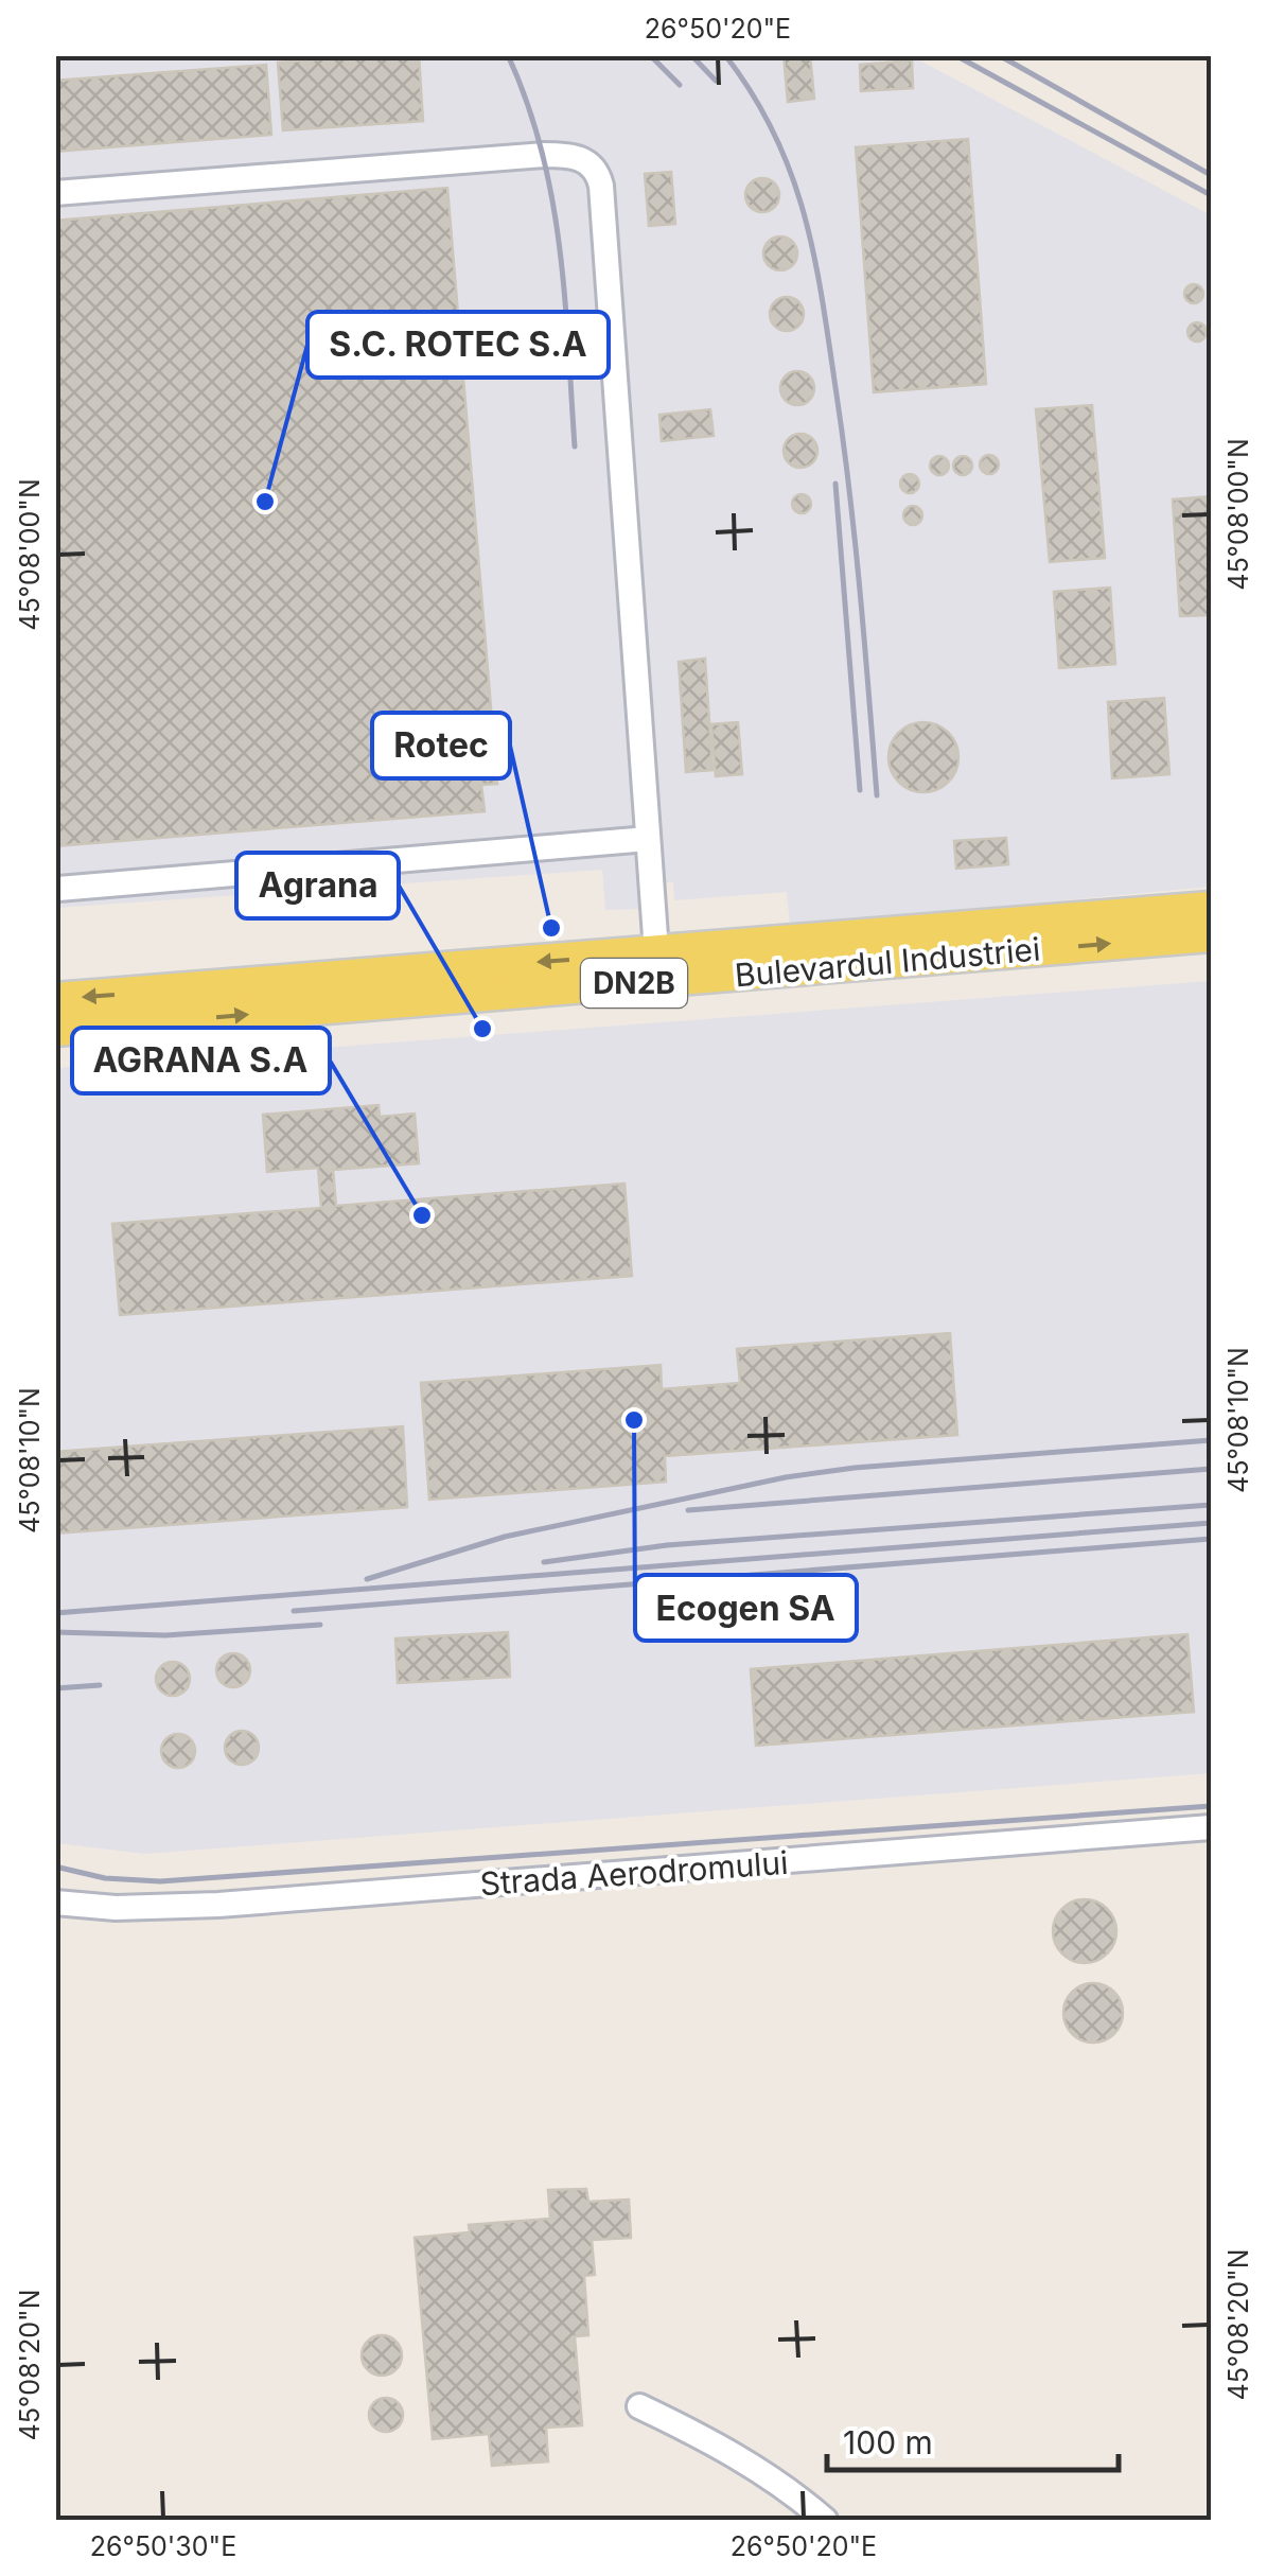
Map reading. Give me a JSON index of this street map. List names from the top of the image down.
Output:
{
  "streets": {
    "main road": ["Bulevardul Industriei", "DN2B"],
    "street": ["Strada Aerodromului"]
  },
  "places": [
    "S.C. ROTEC S.A",
    "Rotec",
    "Agrana",
    "AGRANA S.A",
    "Ecogen SA"
  ],
  "scale_bar": "100 m",
  "coordinates": [
    "26°50'20\"E",
    "45°08'00\"N",
    "45°08'10\"N",
    "45°08'20\"N",
    "26°50'30\"E"
  ]
}
